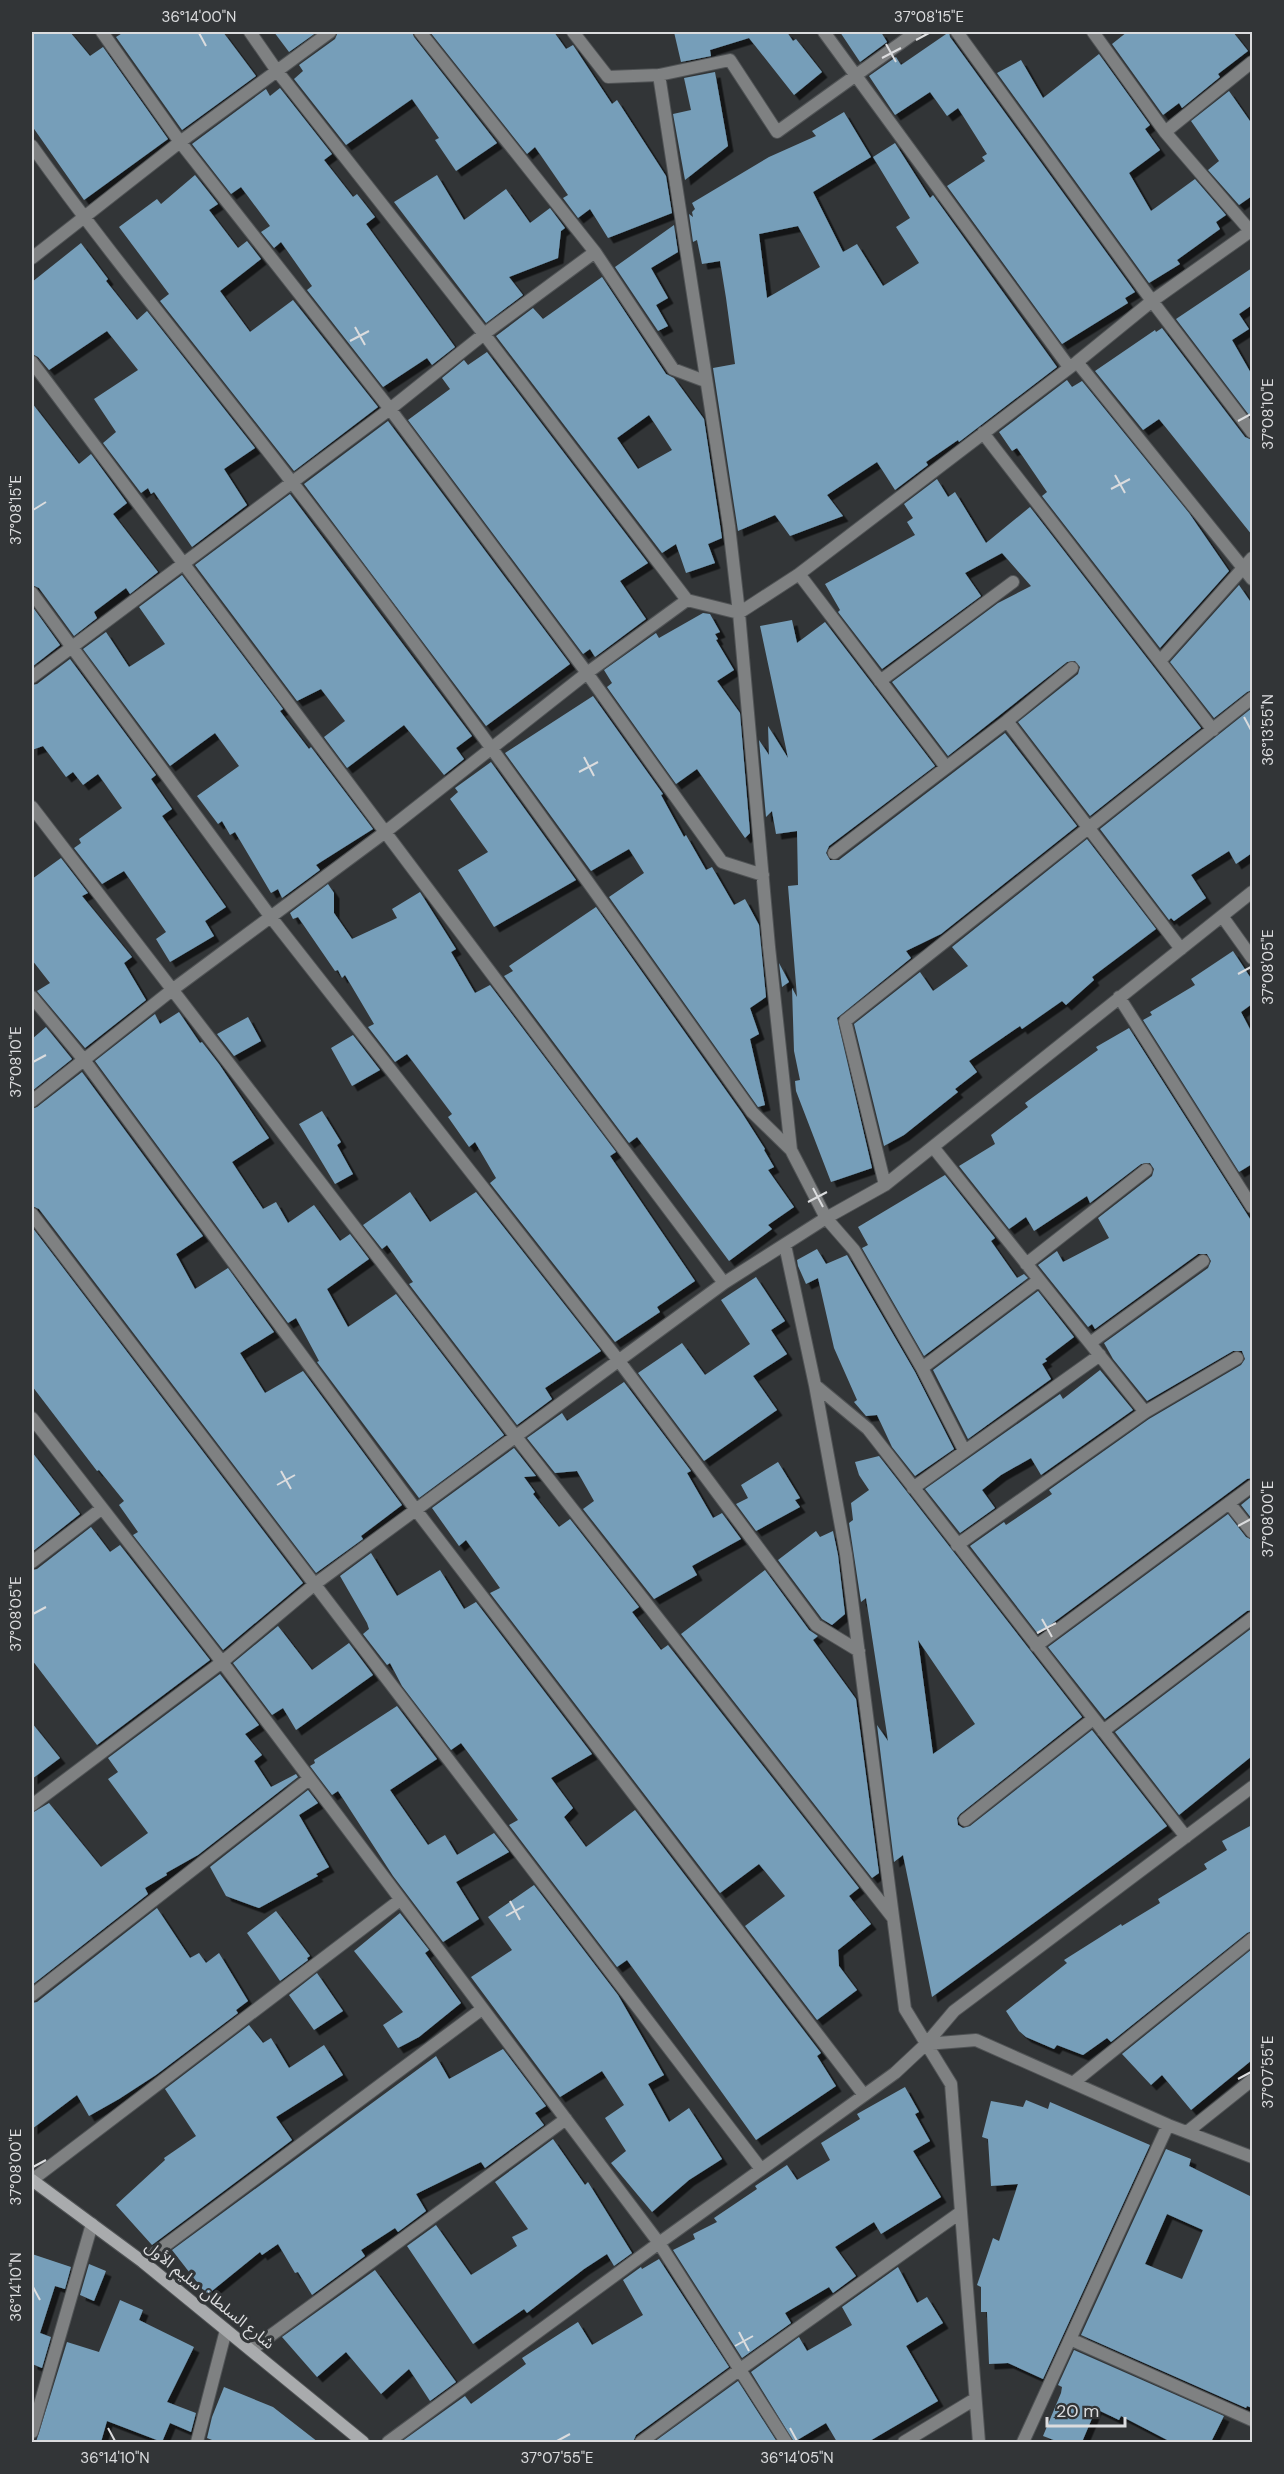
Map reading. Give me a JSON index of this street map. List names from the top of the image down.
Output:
{
  "streets": {
    "street": ["شارع السلطان سليم الأول"]
  },
  "scale_bar": "20 m",
  "coordinates": [
    "36°14'00\"N",
    "37°08'15\"E",
    "37°08'10\"E",
    "36°13'55\"N",
    "37°08'05\"E",
    "37°08'00\"E",
    "37°07'55\"E",
    "36°14'10\"N",
    "36°14'05\"N"
  ]
}
